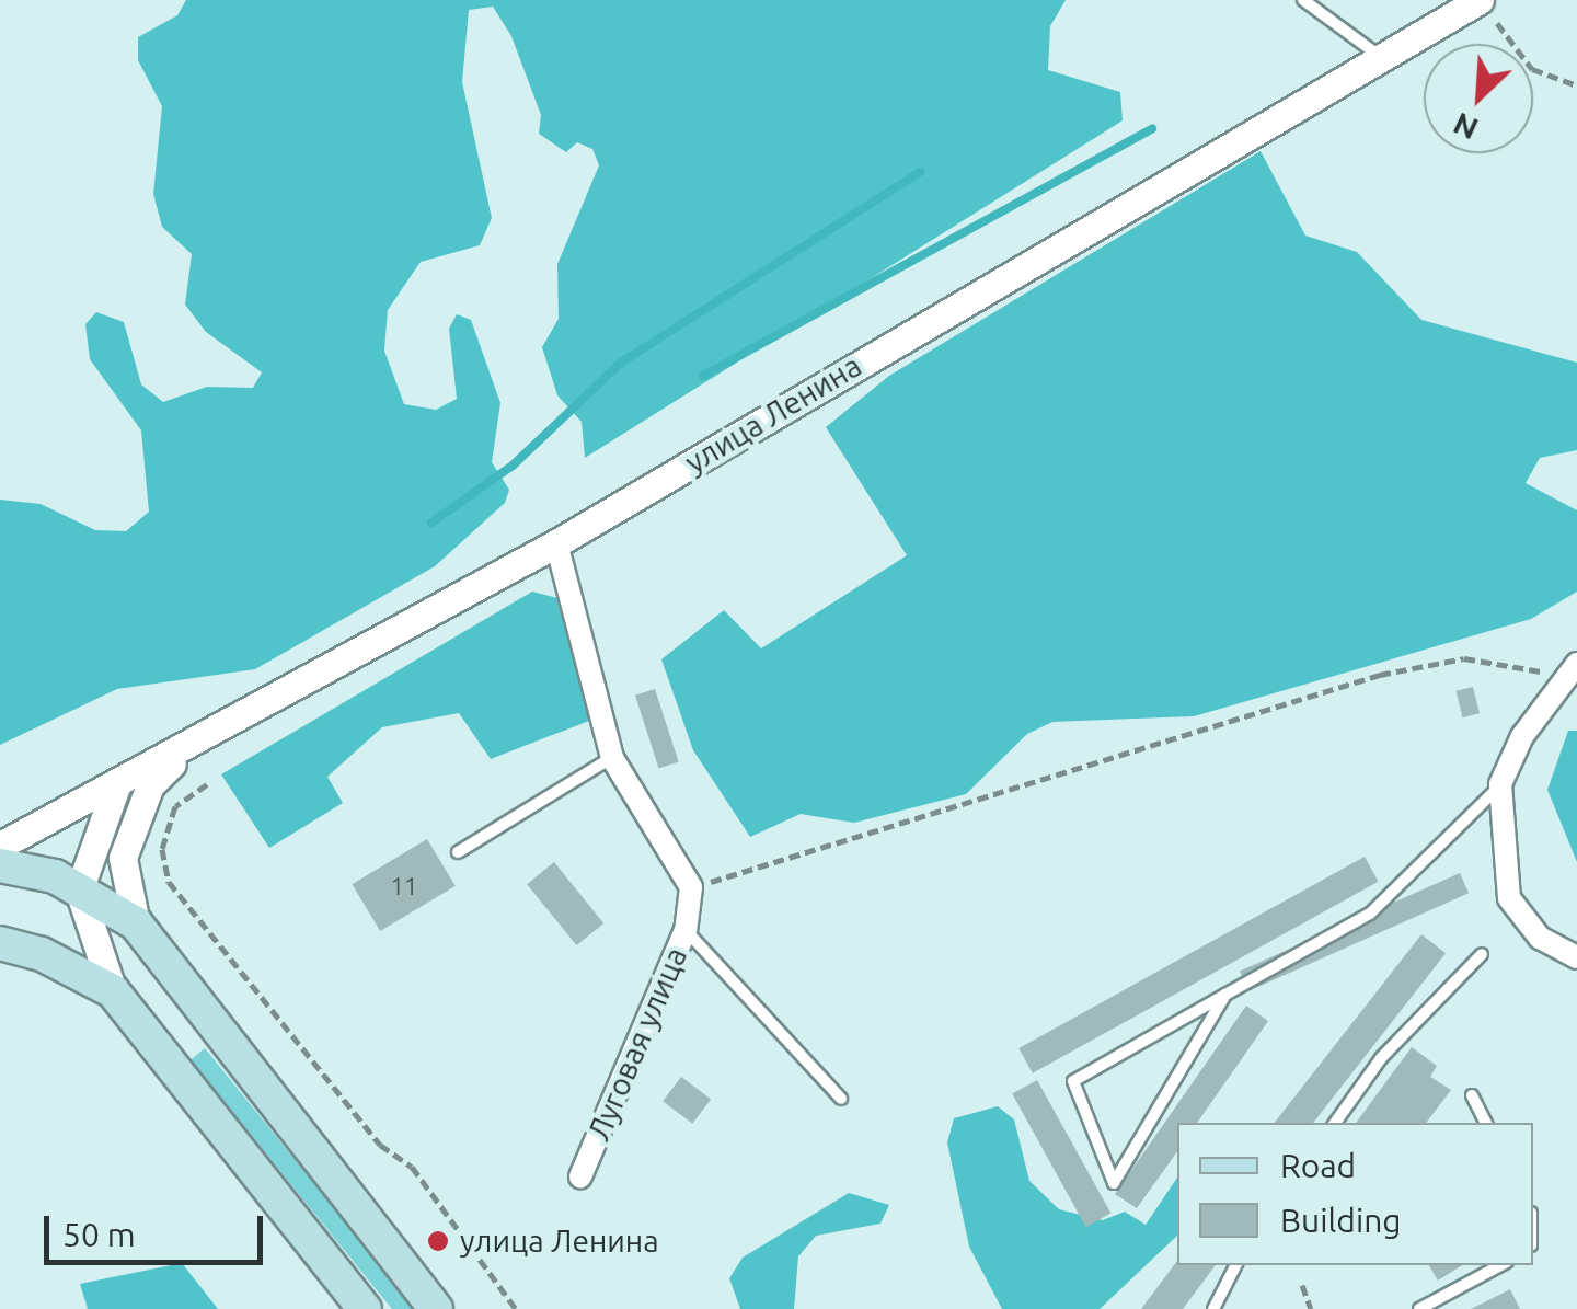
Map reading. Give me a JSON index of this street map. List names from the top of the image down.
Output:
{
  "streets": {
    "street": ["улица Ленина", "Луговая улица"]
  },
  "places": ["улица Ленина"],
  "house_numbers": ["11"],
  "legend": ["Road", "Building"],
  "scale_bar": "50 m",
  "north": "bottom left"
}
